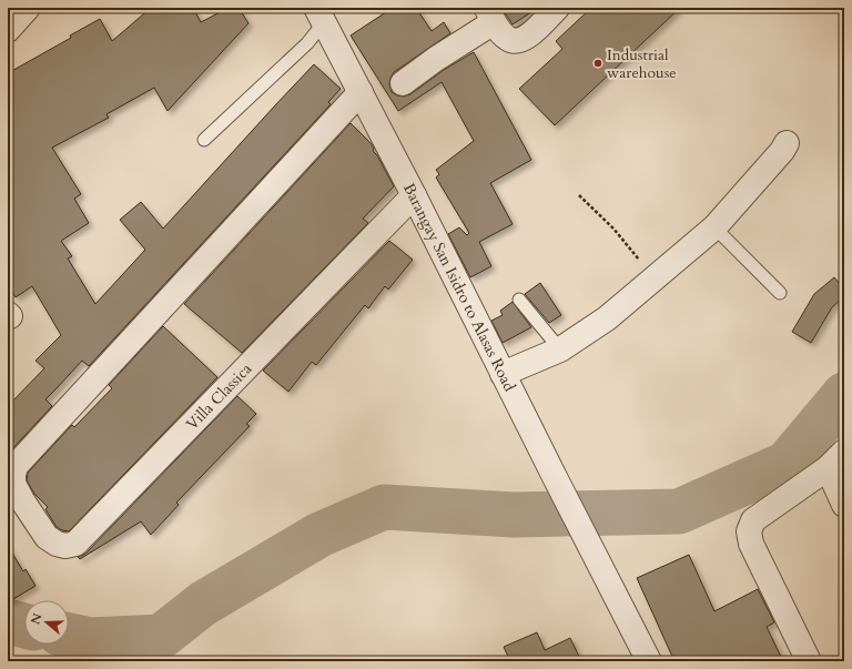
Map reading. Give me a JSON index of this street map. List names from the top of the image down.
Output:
{
  "streets": {
    "street": ["Barangay San Isidro to Alasas Road", "Villa Classica"]
  },
  "crossings": [
    ["Barangay San Isidro to Alasas Road", "Villa Classica"]
  ],
  "places": ["Industrial warehouse"],
  "north": "left"
}
